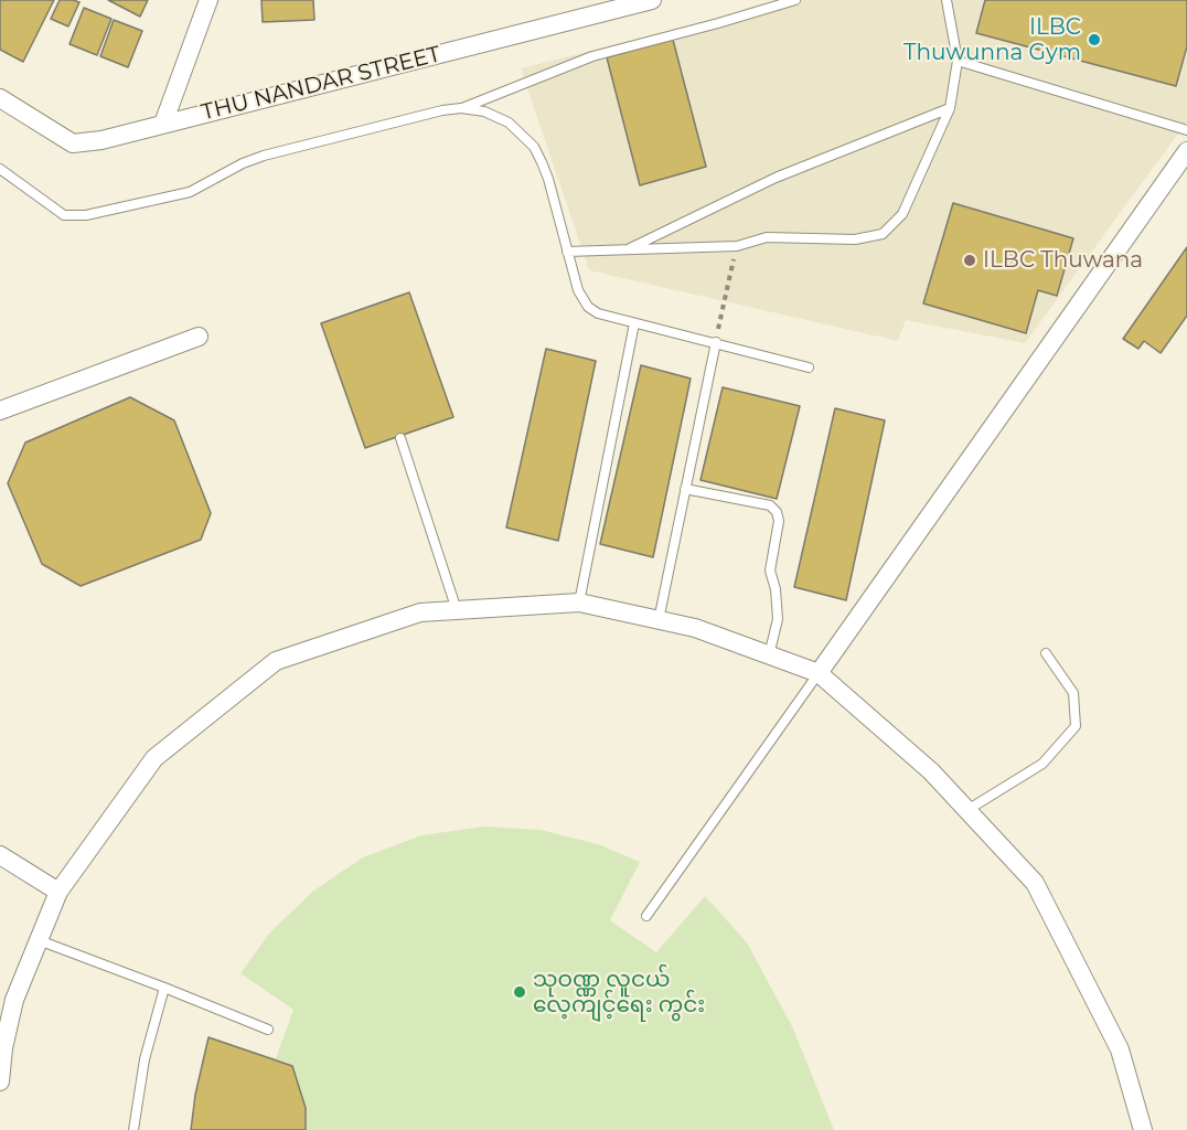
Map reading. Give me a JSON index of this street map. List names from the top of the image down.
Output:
{
  "streets": {
    "street": ["THU NANDAR STREET"]
  },
  "places": ["ILBC Thuwunna Gym", "ILBC Thuwana", "သုဝဏ္ဏ လူငယ် လေ့ကျင့်ရေး ကွင်း"]
}
